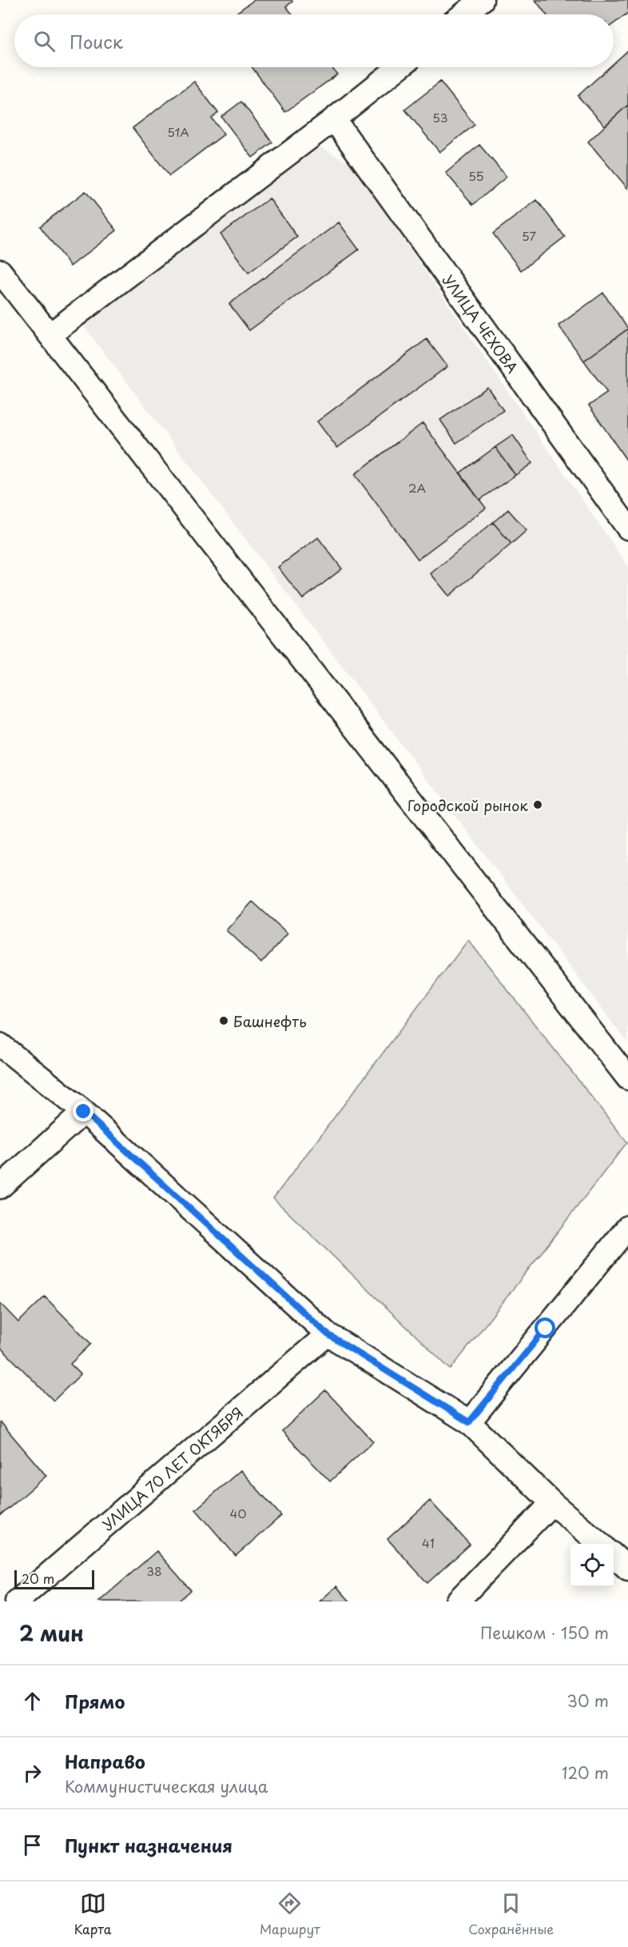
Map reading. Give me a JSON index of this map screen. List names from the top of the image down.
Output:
{
  "streets": {
    "street": ["УЛИЦА ЧЕХОВА", "УЛИЦА 70 ЛЕТ ОКТЯБРЯ"]
  },
  "places": ["Городской рынок", "Башнефть"],
  "house_numbers": [
    "53",
    "51А",
    "55",
    "57",
    "2А",
    "40",
    "41",
    "38"
  ],
  "scale_bar": "20 m",
  "page": {
    "search": "Поиск",
    "scale": "20 m",
    "heading": ["2 мин", "Пешком · 150 m"],
    "list": [
      ["Прямо", "30 m"],
      ["Направо", "Коммунистическая улица", "120 m"],
      "Пункт назначения"
    ],
    "nav": ["Карта", "Маршрут", "Сохранённые"]
  }
}
